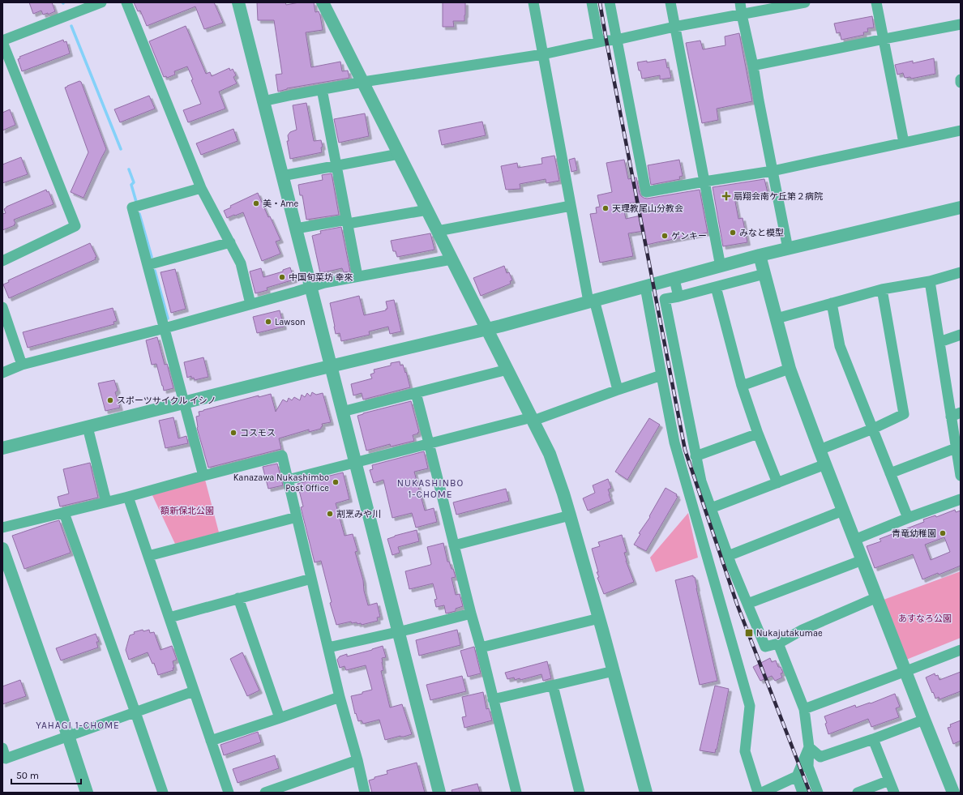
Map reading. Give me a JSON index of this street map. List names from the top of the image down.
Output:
{
  "districts": ["NUKASHINBO 1-CHOME", "YAHAGI 1-CHOME"],
  "parks": ["額新保北公園", "あすなろ公園"],
  "places": {
    "health": ["扇翔会南ケ丘第２病院"],
    "other": [
      "美・Ame",
      "天理教尾山分教会",
      "みなと模型",
      "ゲンキー",
      "中国旬菜坊 幸來",
      "Lawson",
      "スポーツサイクル イシノ",
      "コスモス",
      "Kanazawa Nukashimbo Post Office",
      "割烹みや川",
      "青竜幼稚園"
    ],
    "transit": ["Nukajutakumae"]
  },
  "scale_bar": "50 m"
}
